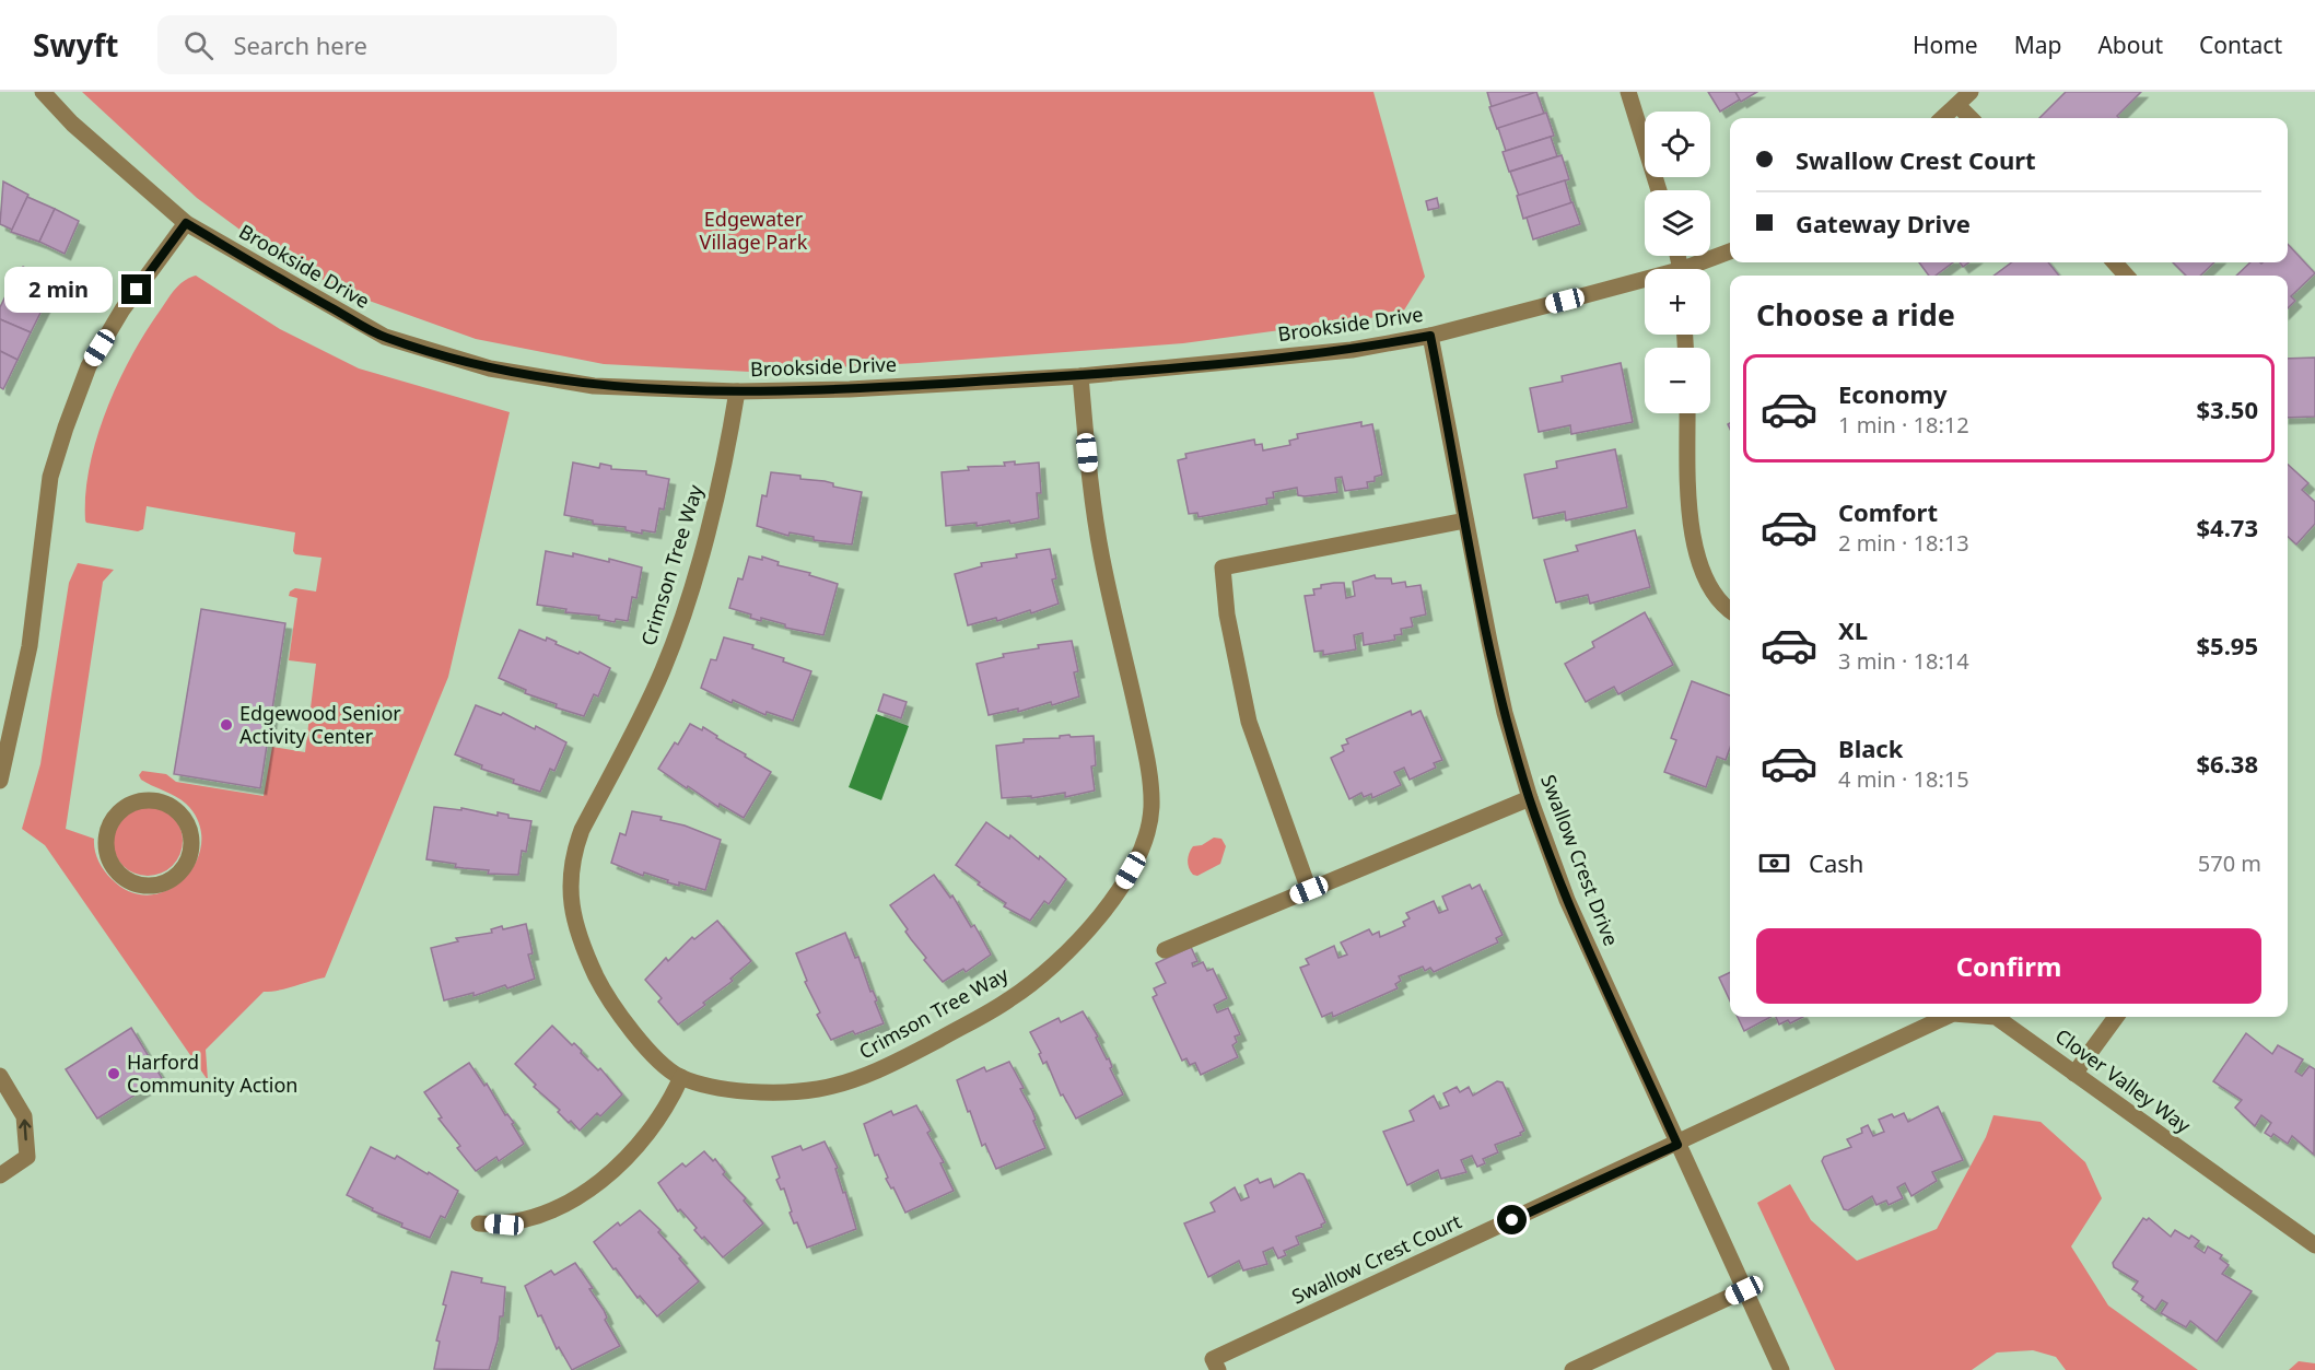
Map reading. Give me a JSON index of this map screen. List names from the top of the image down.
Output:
{
  "streets": {
    "street": [
      "Brookside Drive",
      "Crimson Tree Way",
      "Swallow Crest Drive",
      "Clover Valley Way",
      "Swallow Crest Court"
    ]
  },
  "crossings": [
    ["Brookside Drive", "Crimson Tree Way"],
    ["Brookside Drive", "Swallow Crest Drive"],
    ["Swallow Crest Drive", "Clover Valley Way"],
    ["Swallow Crest Drive", "Swallow Crest Court"],
    ["Clover Valley Way", "Swallow Crest Court"]
  ],
  "parks": ["Edgewater Village Park"],
  "places": ["Edgewood Senior Activity Center", "Harford Community Action"],
  "page": {
    "header": "Swyft",
    "search": "Search here",
    "nav": [
      "Home",
      "Map",
      "About",
      "Contact"
    ],
    "map_buttons": ["+", "−"],
    "banner": ["Swallow Crest Court", "Gateway Drive"],
    "bubble": "2 min",
    "heading": "Choose a ride",
    "list": [
      {
        "name": "Economy",
        "note": "1 min · 18:12",
        "value": "$3.50"
      },
      {
        "name": "Comfort",
        "note": "2 min · 18:13",
        "value": "$4.73"
      },
      {
        "name": "XL",
        "note": "3 min · 18:14",
        "value": "$5.95"
      },
      {
        "name": "Black",
        "note": "4 min · 18:15",
        "value": "$6.38"
      }
    ],
    "pay": ["Cash", "570 m"],
    "buttons": "Confirm"
  }
}
